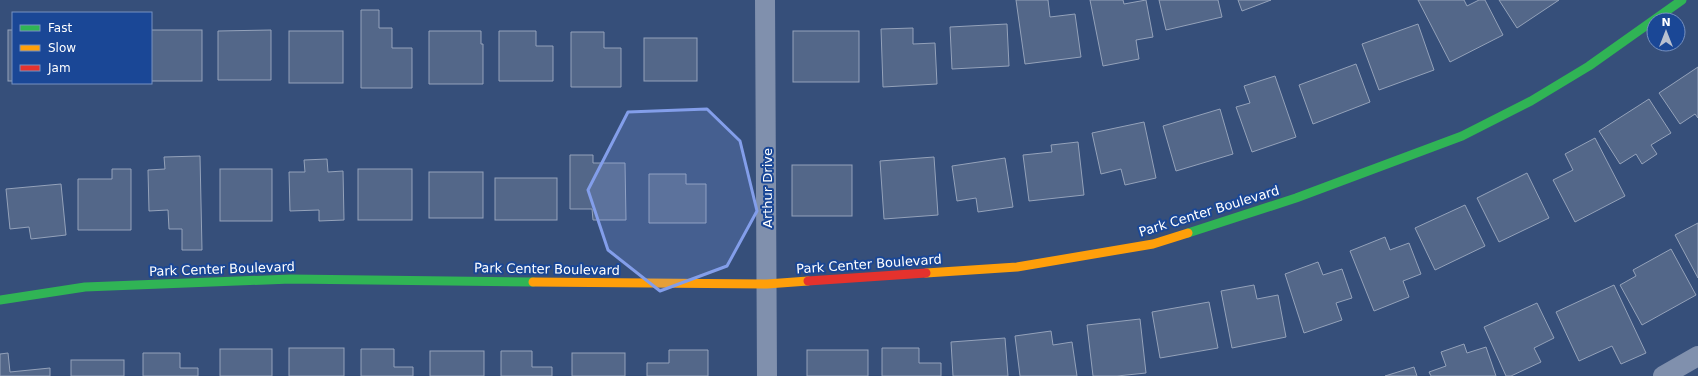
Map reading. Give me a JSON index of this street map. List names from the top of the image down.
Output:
{
  "streets": {
    "street": ["Arthur Drive", "Park Center Boulevard"]
  },
  "crossings": [
    ["Arthur Drive", "Park Center Boulevard"]
  ],
  "legend": ["Fast", "Slow", "Jam"],
  "north": "top"
}
